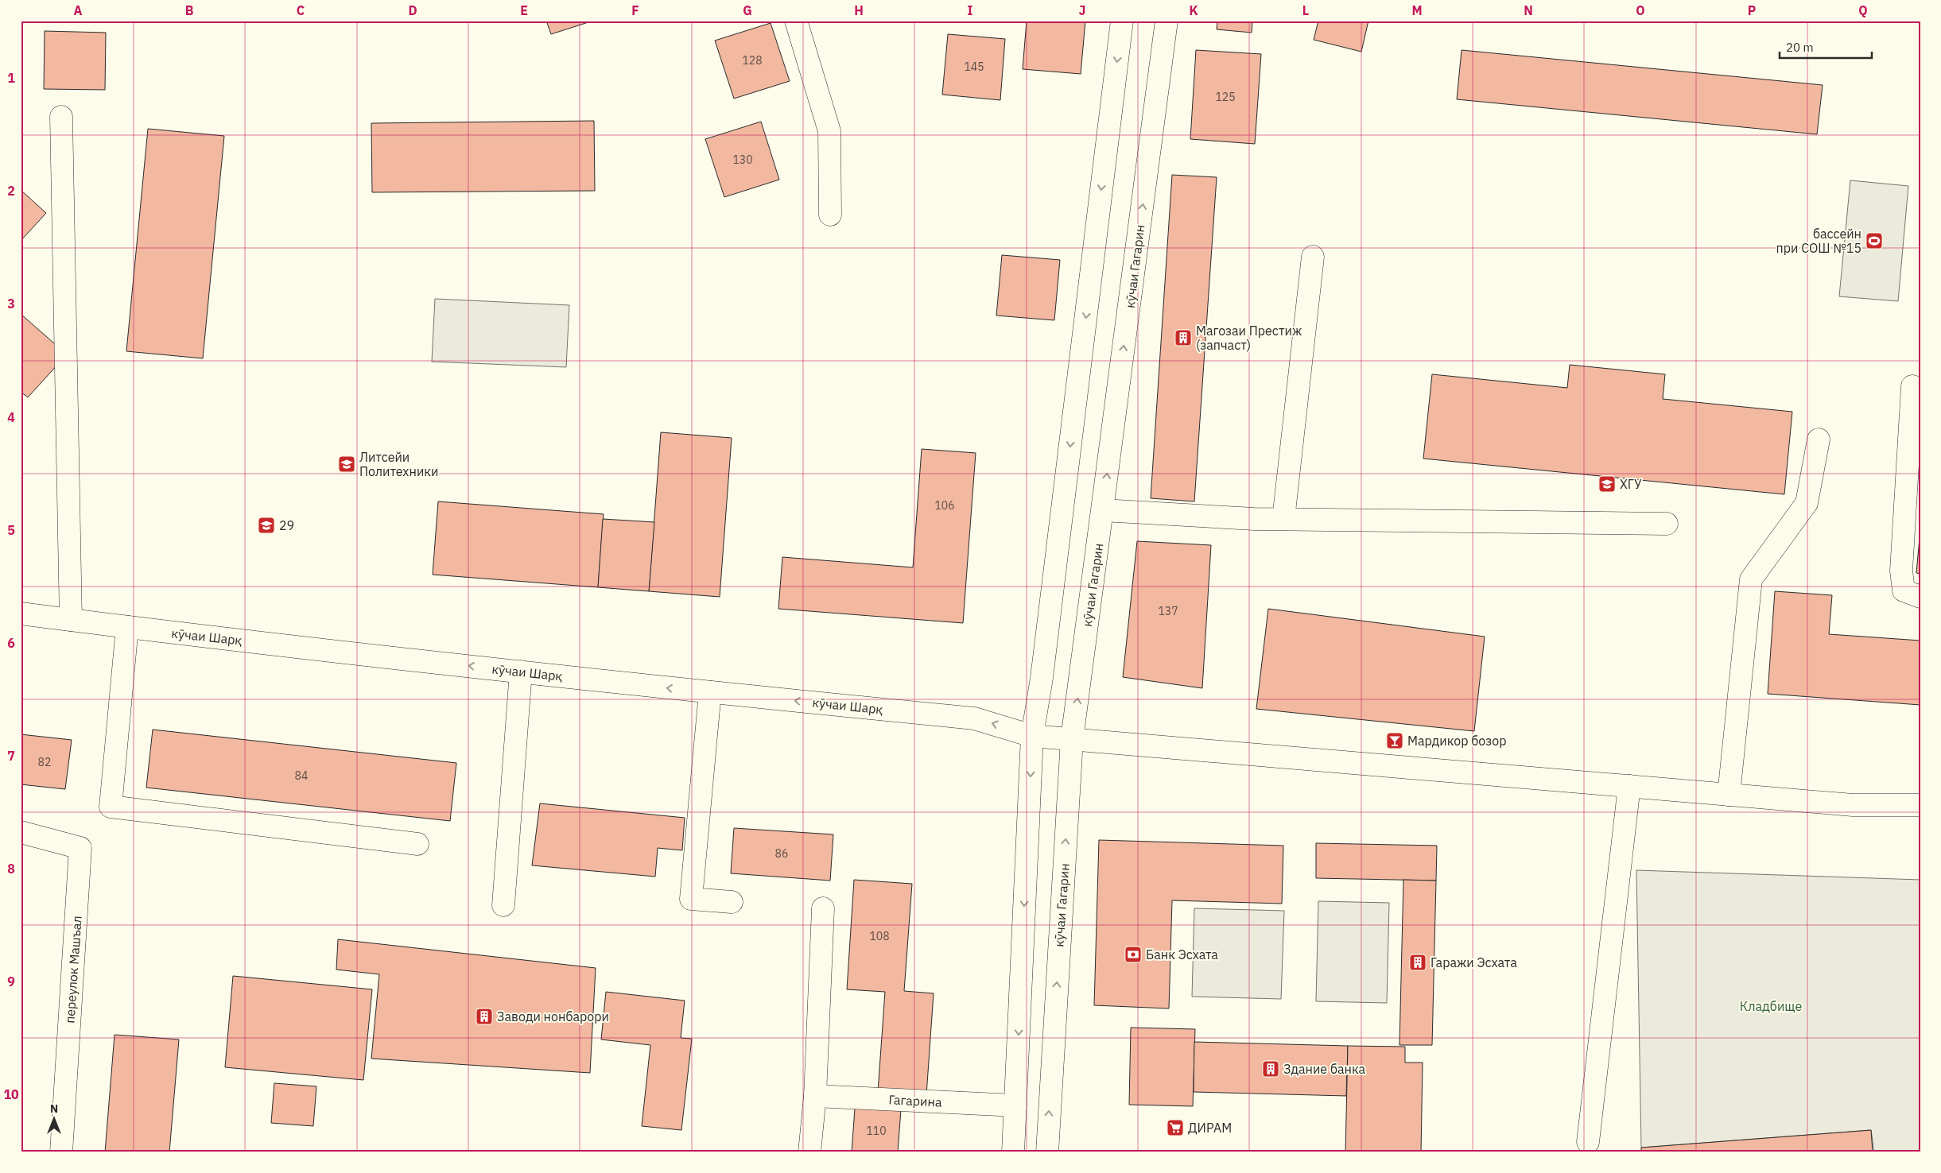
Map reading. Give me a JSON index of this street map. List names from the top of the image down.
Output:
{
  "streets": {
    "main road": [
      "кӯчаи Гагарин",
      "кӯчаи Шарқ",
      "переулок Машъал",
      "Гагарина"
    ]
  },
  "crossings": [
    ["кӯчаи Гагарин", "кӯчаи Шарқ"]
  ],
  "one_way": ["кӯчаи Шарқ"],
  "parks": ["Кладбище"],
  "places": {
    "sports": ["бассейн при СОШ №15"],
    "building": [
      "Магозаи Престиж (запчаст)",
      "Гаражи Эсхата",
      "Заводи нонбарори",
      "Здание банка"
    ],
    "school or university": ["Литсейи Политехники", "ХГУ", "29"],
    "bar": ["Мардикор бозор"],
    "bank": ["Банк Эсхата"],
    "supermarket": ["ДИРАМ"]
  },
  "house_numbers": [
    "128",
    "145",
    "125",
    "130",
    "106",
    "137",
    "82",
    "84",
    "86",
    "108",
    "110"
  ],
  "scale_bar": "20 m",
  "north": "top",
  "grid": {
    "columns": [
      "A",
      "B",
      "C",
      "D",
      "E",
      "F",
      "G",
      "H",
      "I",
      "J",
      "K",
      "L",
      "M",
      "N",
      "O",
      "P",
      "Q"
    ],
    "rows": [
      "1",
      "2",
      "3",
      "4",
      "5",
      "6",
      "7",
      "8",
      "9",
      "10"
    ]
  }
}
